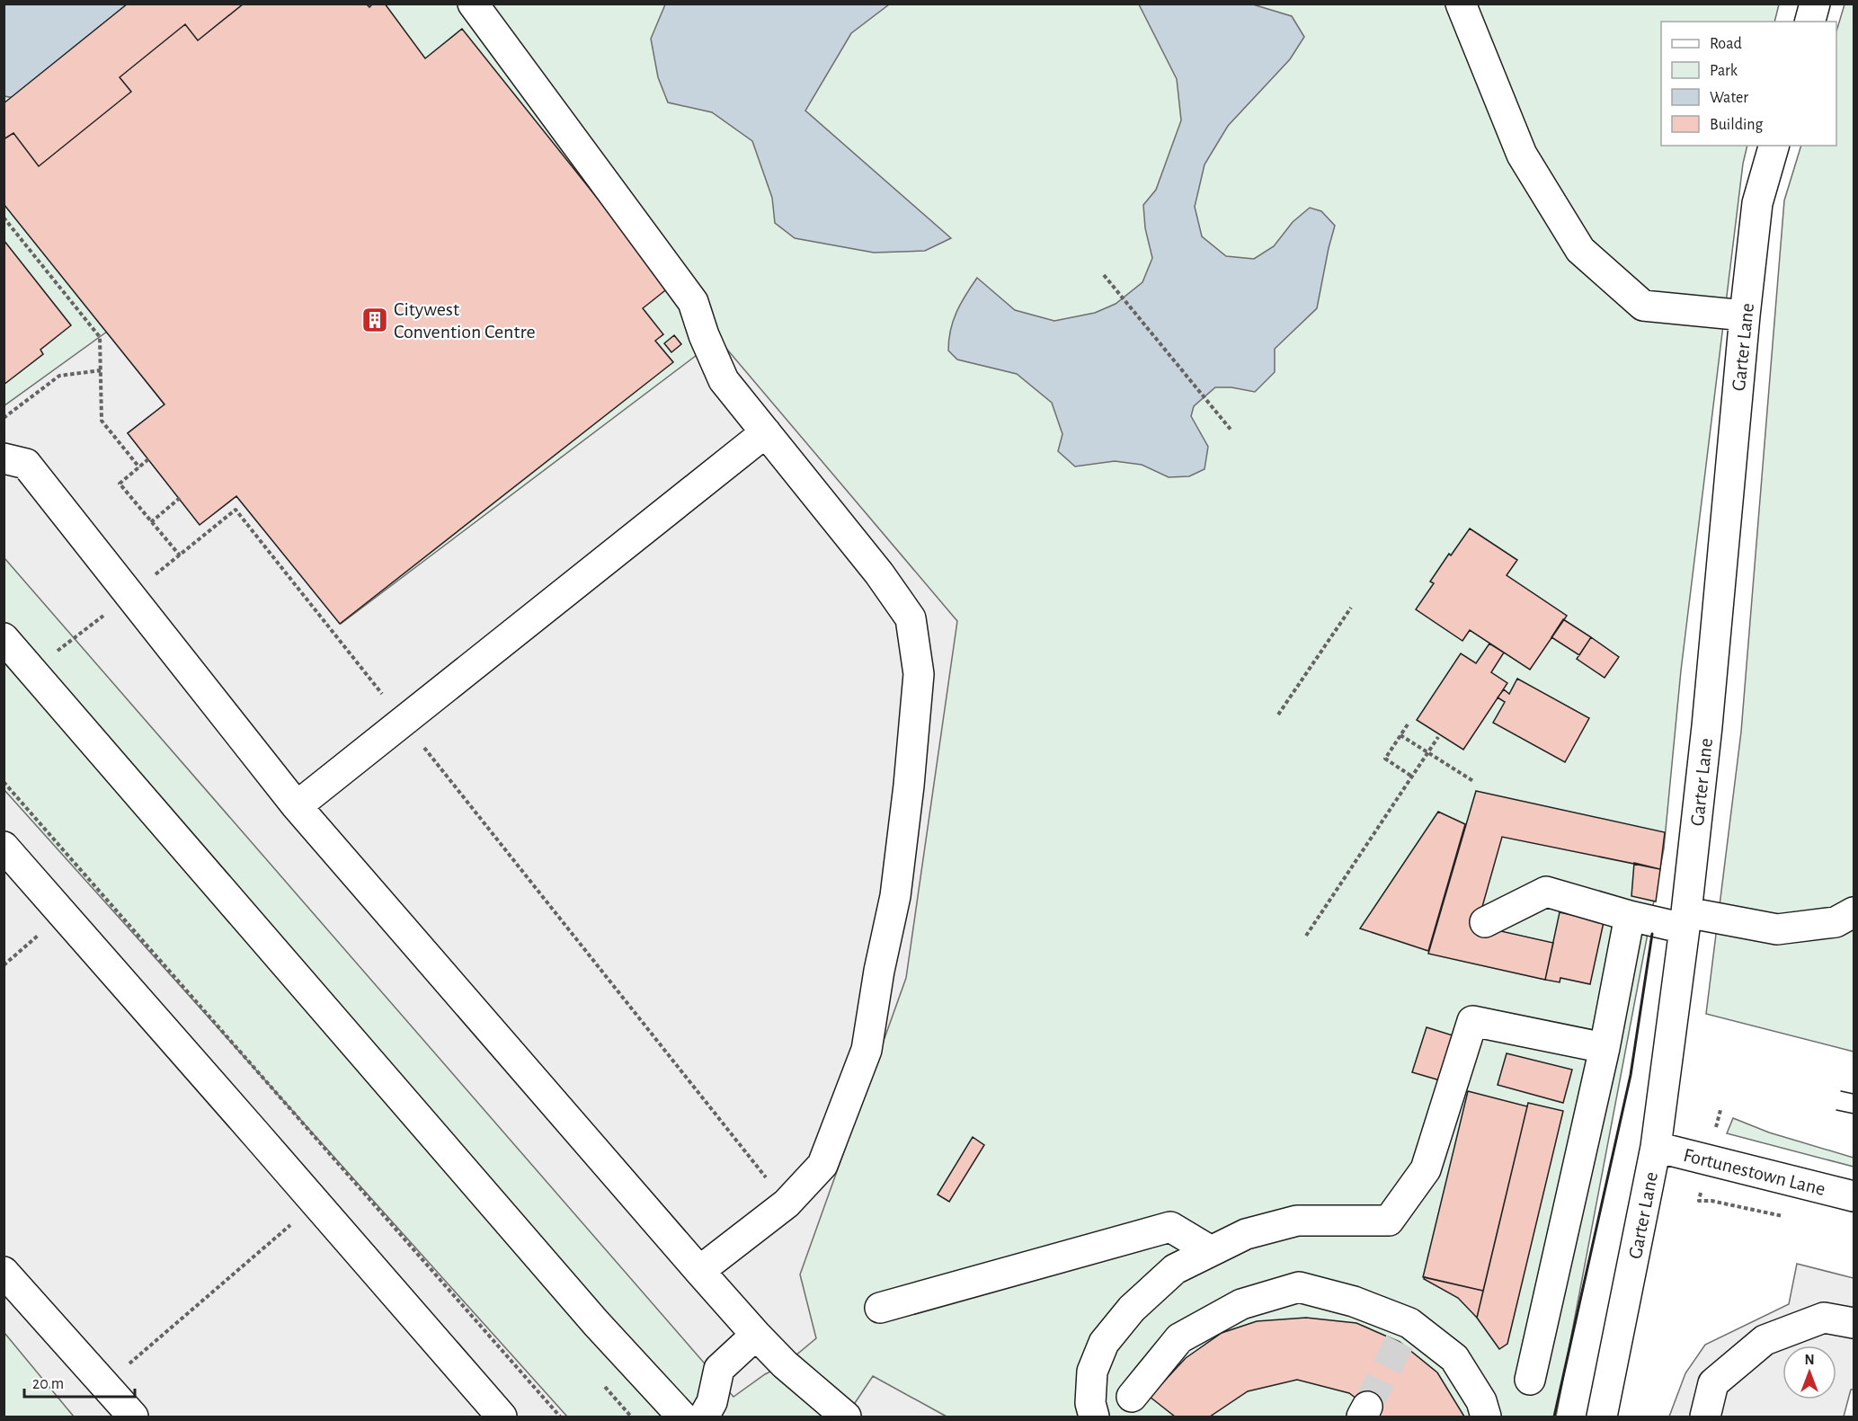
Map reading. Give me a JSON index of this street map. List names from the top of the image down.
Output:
{
  "streets": {
    "street": ["Garter Lane", "Fortunestown Lane"]
  },
  "crossings": [
    ["Garter Lane", "Fortunestown Lane"]
  ],
  "places": {
    "building": ["Citywest Convention Centre"]
  },
  "legend": [
    "Road",
    "Park",
    "Water",
    "Building"
  ],
  "scale_bar": "20 m",
  "north": "top"
}
